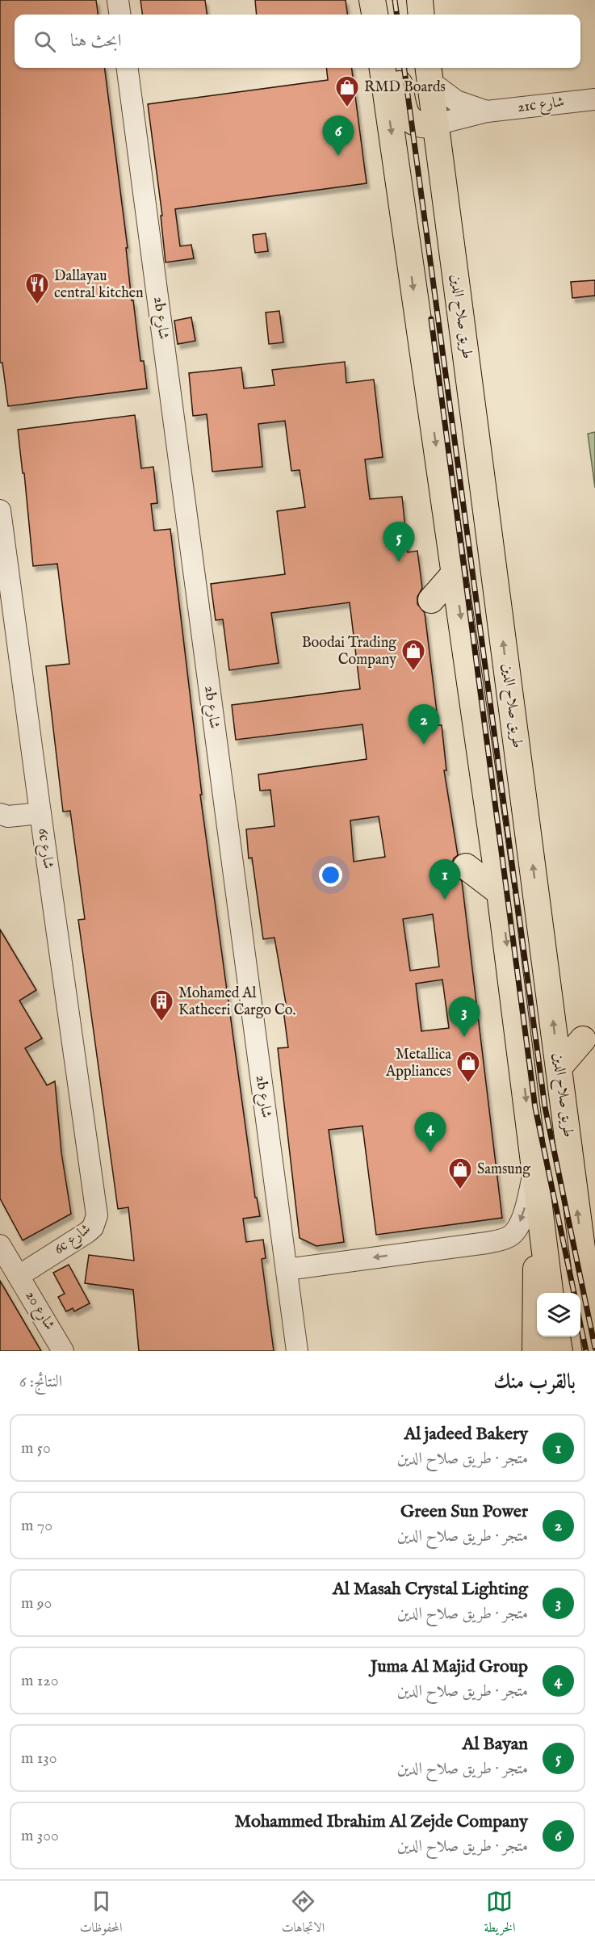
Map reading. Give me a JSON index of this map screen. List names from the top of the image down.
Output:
{
  "streets": {
    "main road": ["طريق صلاح الدين"],
    "street": [
      "21c شارع",
      "2b شارع",
      "6c شارع",
      "شارع 20"
    ]
  },
  "crossings": [
    ["21c شارع", "طريق صلاح الدين"],
    ["6c شارع", "شارع 20"]
  ],
  "places": {
    "shop": [
      "RMD Boards",
      "Boodai Trading Company",
      "Metallica Appliances",
      "Samsung"
    ],
    "restaurant": ["Dallayau central kitchen"],
    "building": ["Mohamed Al Katheeri Cargo Co."]
  },
  "page": {
    "search": "ابحث هنا",
    "pins": [
      "6",
      "5",
      "2",
      "1",
      "3",
      "4"
    ],
    "heading": ["بالقرب منك", "النتائج: 6"],
    "list": [
      {
        "mark": "1",
        "name": "Al jadeed Bakery",
        "note": "متجر · طريق صلاح الدين",
        "value": "50 m"
      },
      {
        "mark": "2",
        "name": "Green Sun Power",
        "note": "متجر · طريق صلاح الدين",
        "value": "70 m"
      },
      {
        "mark": "3",
        "name": "Al Masah Crystal Lighting",
        "note": "متجر · طريق صلاح الدين",
        "value": "90 m"
      },
      {
        "mark": "4",
        "name": "Juma Al Majid Group",
        "note": "متجر · طريق صلاح الدين",
        "value": "120 m"
      },
      {
        "mark": "5",
        "name": "Al Bayan",
        "note": "متجر · طريق صلاح الدين",
        "value": "130 m"
      },
      {
        "mark": "6",
        "name": "Mohammed Ibrahim Al Zejde Company",
        "note": "متجر · طريق صلاح الدين",
        "value": "300 m"
      }
    ],
    "nav": ["الخريطة", "الاتجاهات", "المحفوظات"]
  }
}
